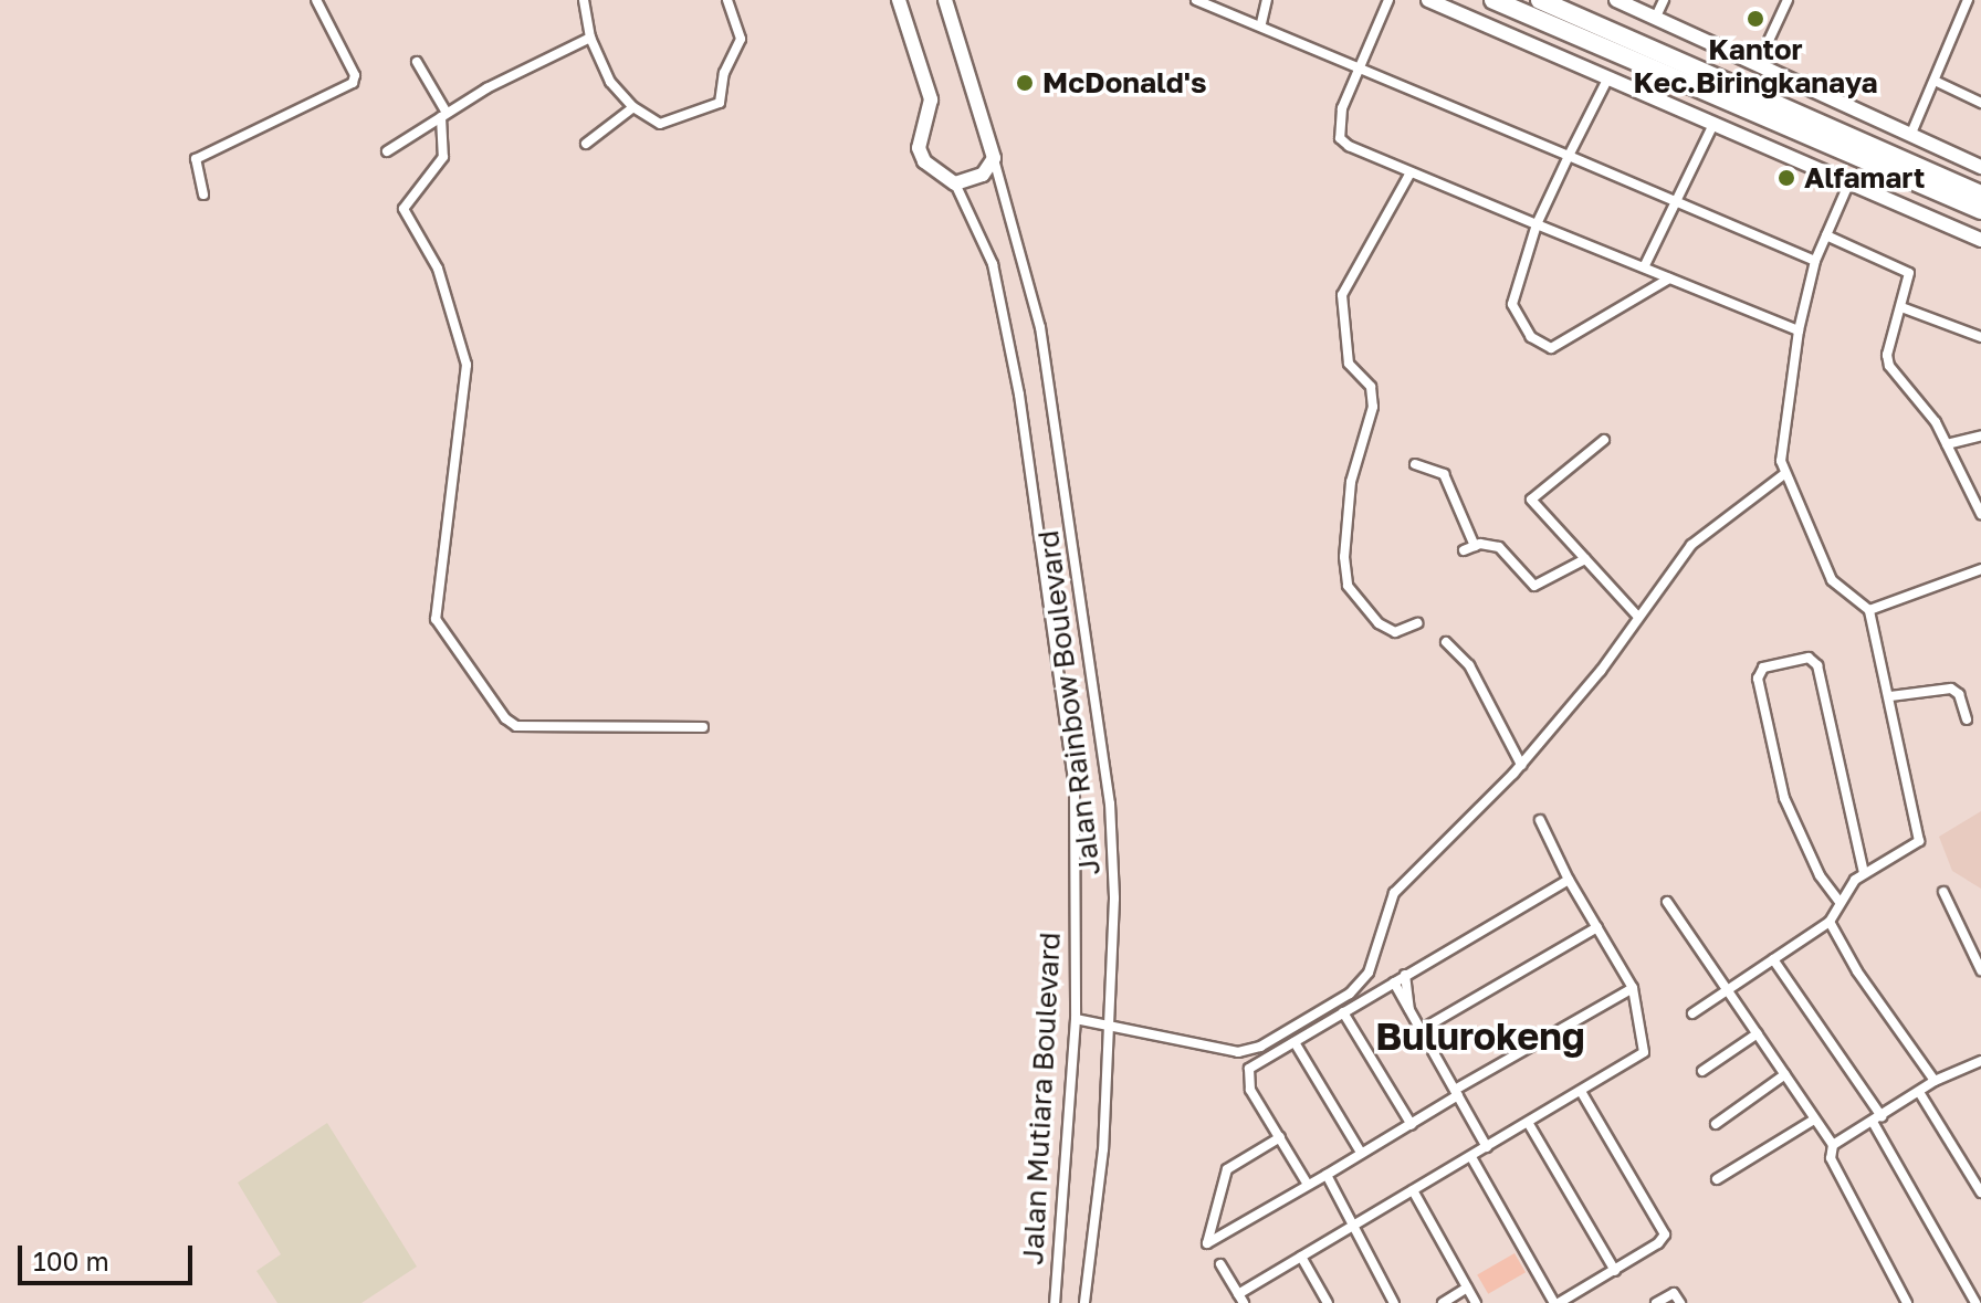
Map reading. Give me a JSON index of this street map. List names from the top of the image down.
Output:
{
  "streets": {
    "street": ["Jalan Rainbow Boulevard", "Jalan Mutiara Boulevard"]
  },
  "crossings": [
    ["Jalan Rainbow Boulevard", "Jalan Mutiara Boulevard"]
  ],
  "districts": ["Bulurokeng"],
  "places": ["Kantor Kec.Biringkanaya", "McDonald's", "Alfamart"],
  "scale_bar": "100 m"
}
